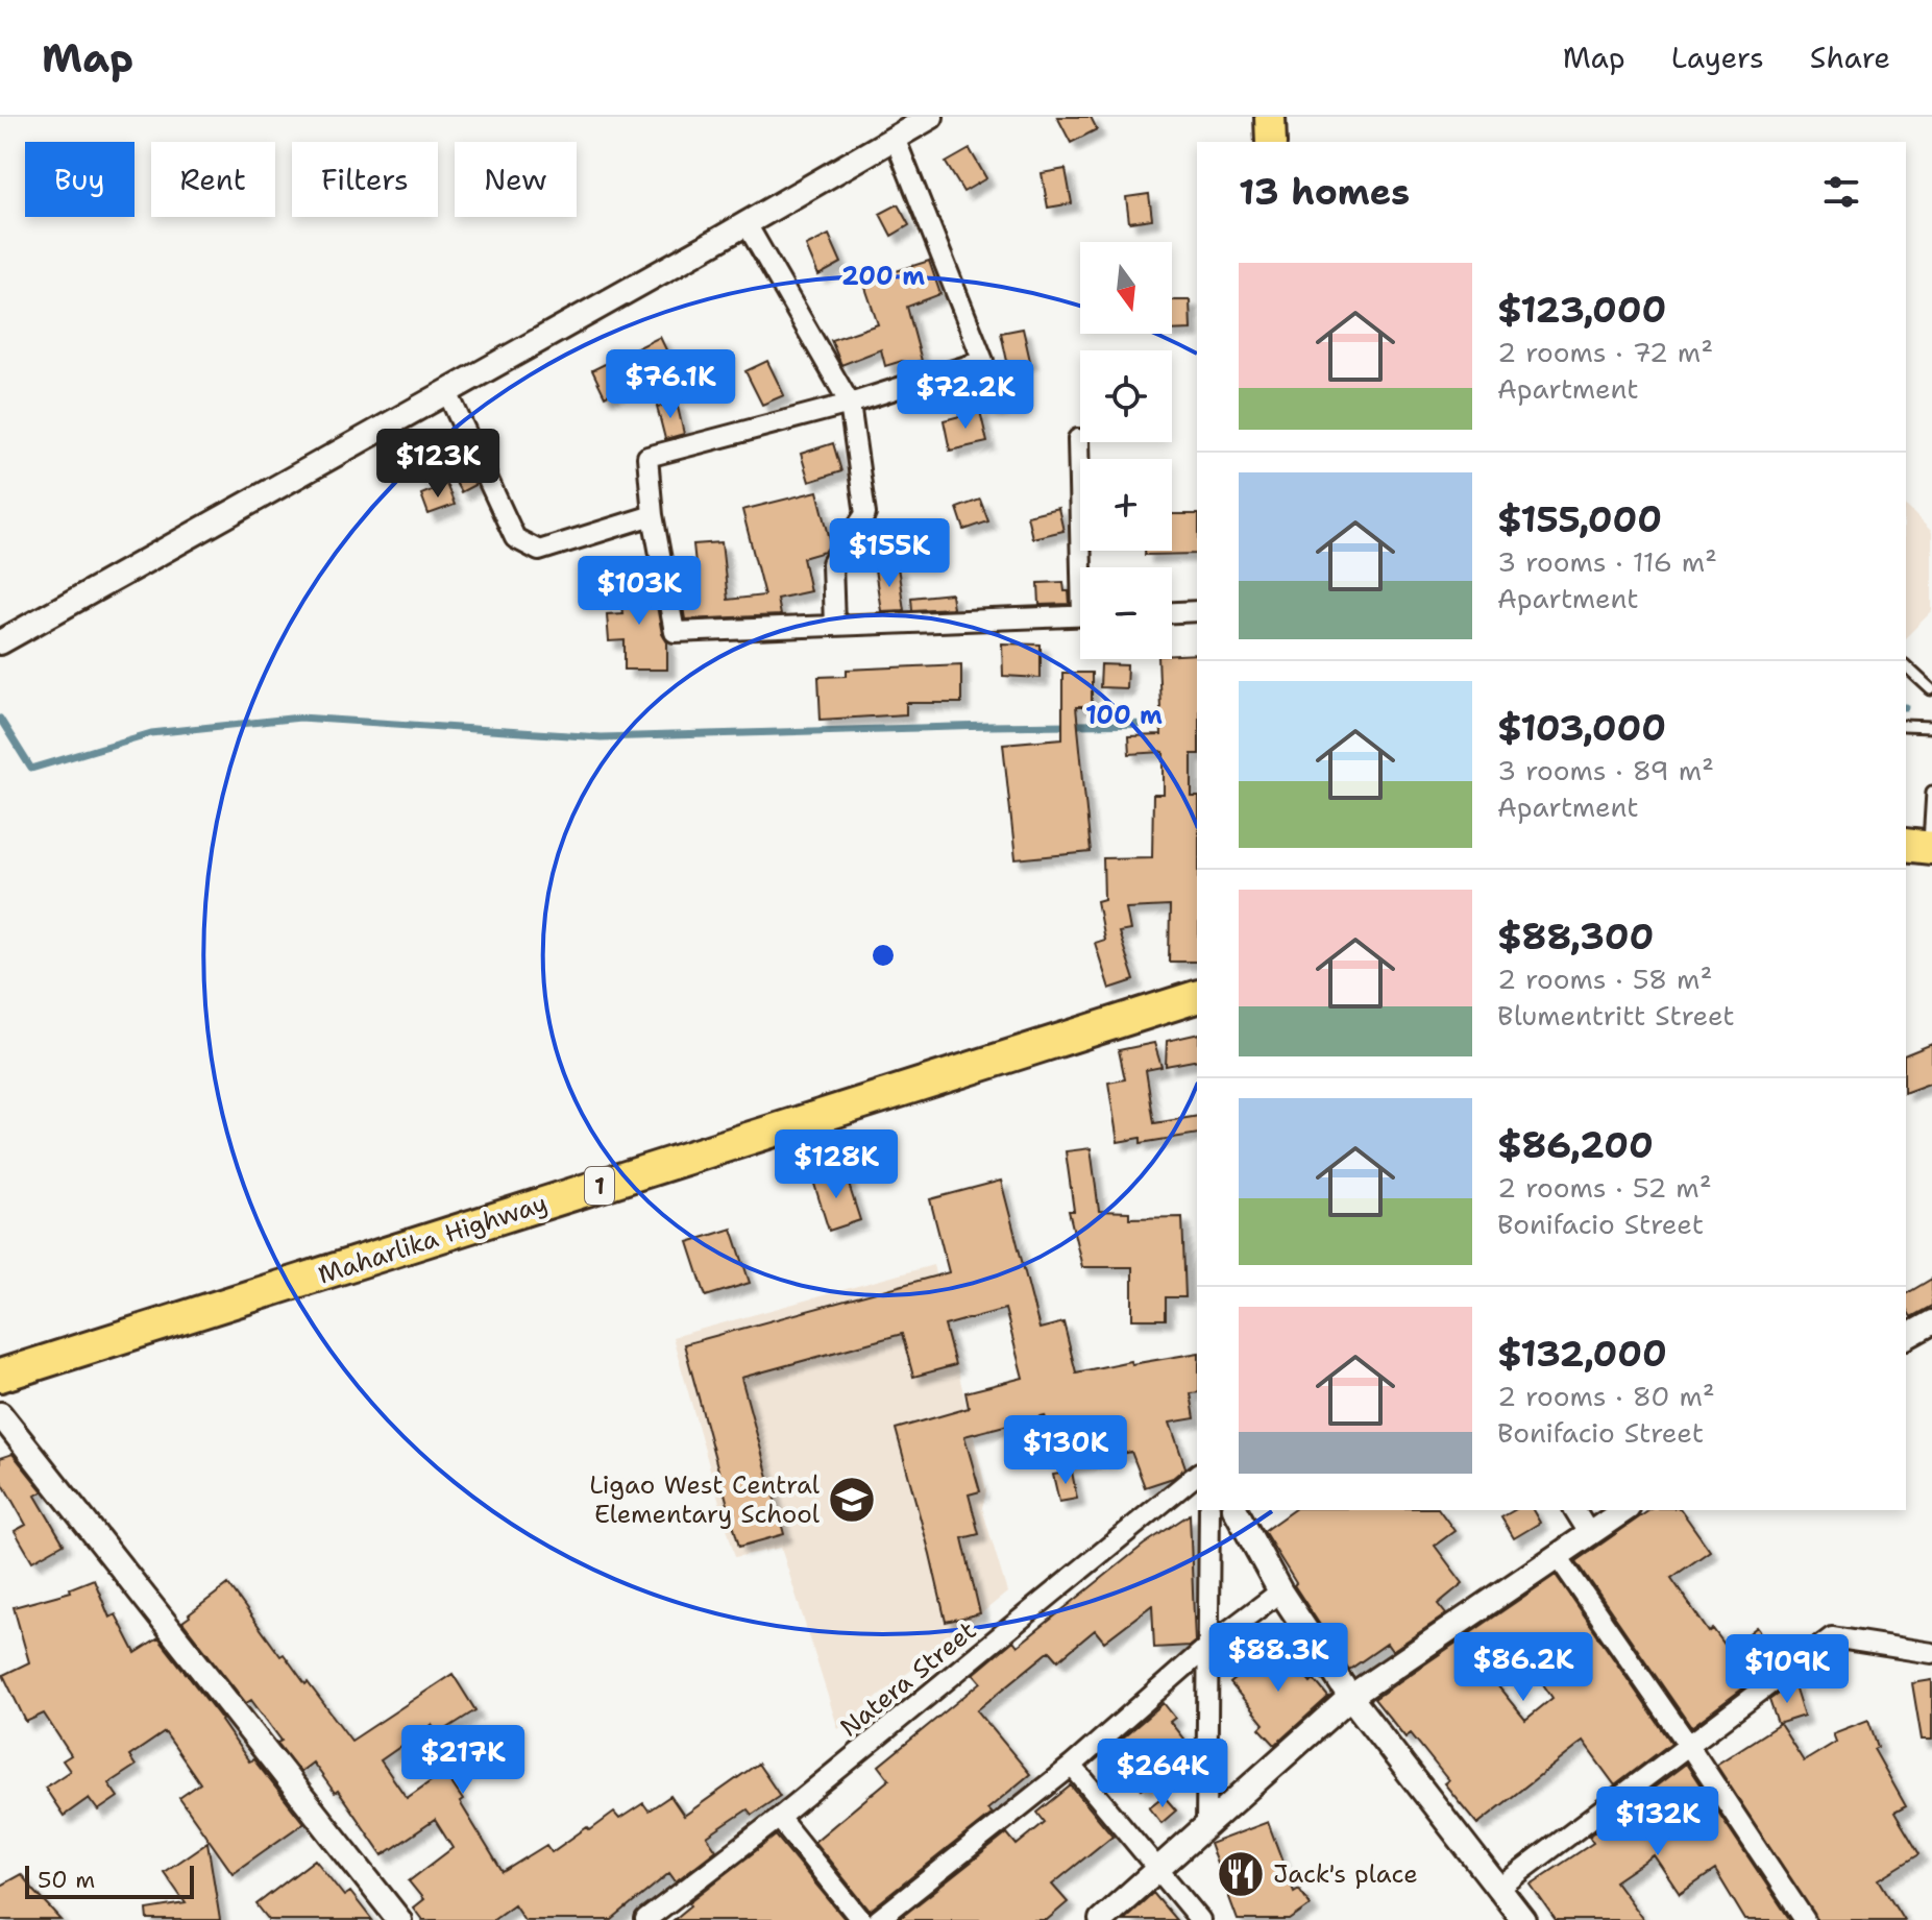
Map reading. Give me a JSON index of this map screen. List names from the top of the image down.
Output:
{
  "streets": {
    "highway": ["1", "Maharlika Highway"],
    "street": ["Natera Street"]
  },
  "places": {
    "school or university": ["Ligao West Central Elementary School"],
    "restaurant": ["Jack's place"]
  },
  "scale_bar": "50 m",
  "north": "bottom",
  "page": {
    "header": "Map",
    "nav": ["Map", "Layers", "Share"],
    "chip": [
      "Buy",
      "Rent",
      "Filters",
      "New"
    ],
    "heading": "13 homes",
    "map_buttons": ["+", "−"],
    "list": [
      {
        "name": "$123,000",
        "note": "2 rooms · 72 m² · Apartment"
      },
      {
        "name": "$155,000",
        "note": "3 rooms · 116 m² · Apartment"
      },
      {
        "name": "$103,000",
        "note": "3 rooms · 89 m² · Apartment"
      },
      {
        "name": "$88,300",
        "note": "2 rooms · 58 m² · Blumentritt Street"
      },
      {
        "name": "$86,200",
        "note": "2 rooms · 52 m² · Bonifacio Street"
      },
      {
        "name": "$132,000",
        "note": "2 rooms · 80 m² · Bonifacio Street"
      }
    ],
    "price": [
      "$76.1K",
      "$72.2K",
      "$123K",
      "$155K",
      "$103K",
      "$128K",
      "$130K",
      "$88.3K",
      "$86.2K",
      "$109K",
      "$217K",
      "$264K",
      "$132K"
    ],
    "scale": "50 m"
  },
  "rings": ["200 m", "100 m"]
}
